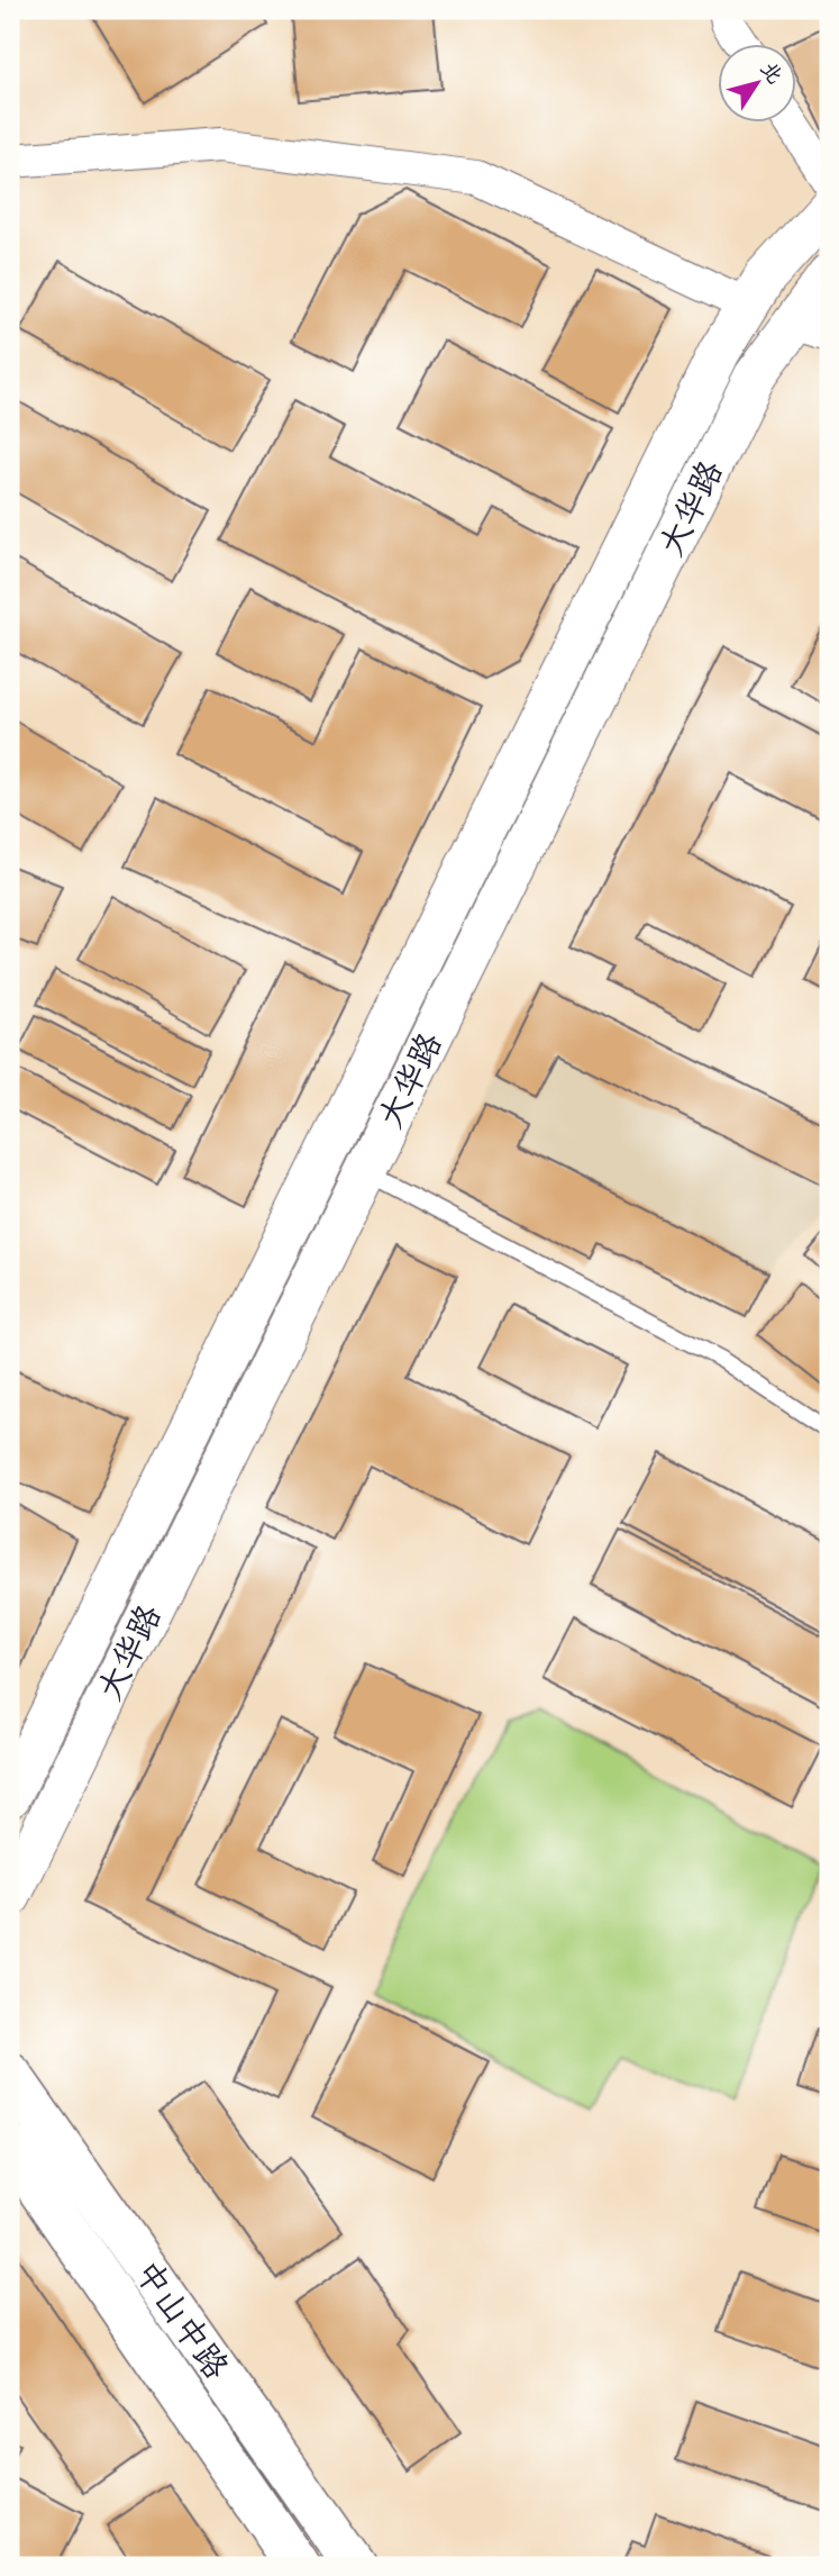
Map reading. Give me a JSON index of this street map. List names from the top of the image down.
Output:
{
  "streets": {
    "main road": ["中山中路"],
    "street": ["大华路"]
  },
  "north": "top right"
}
